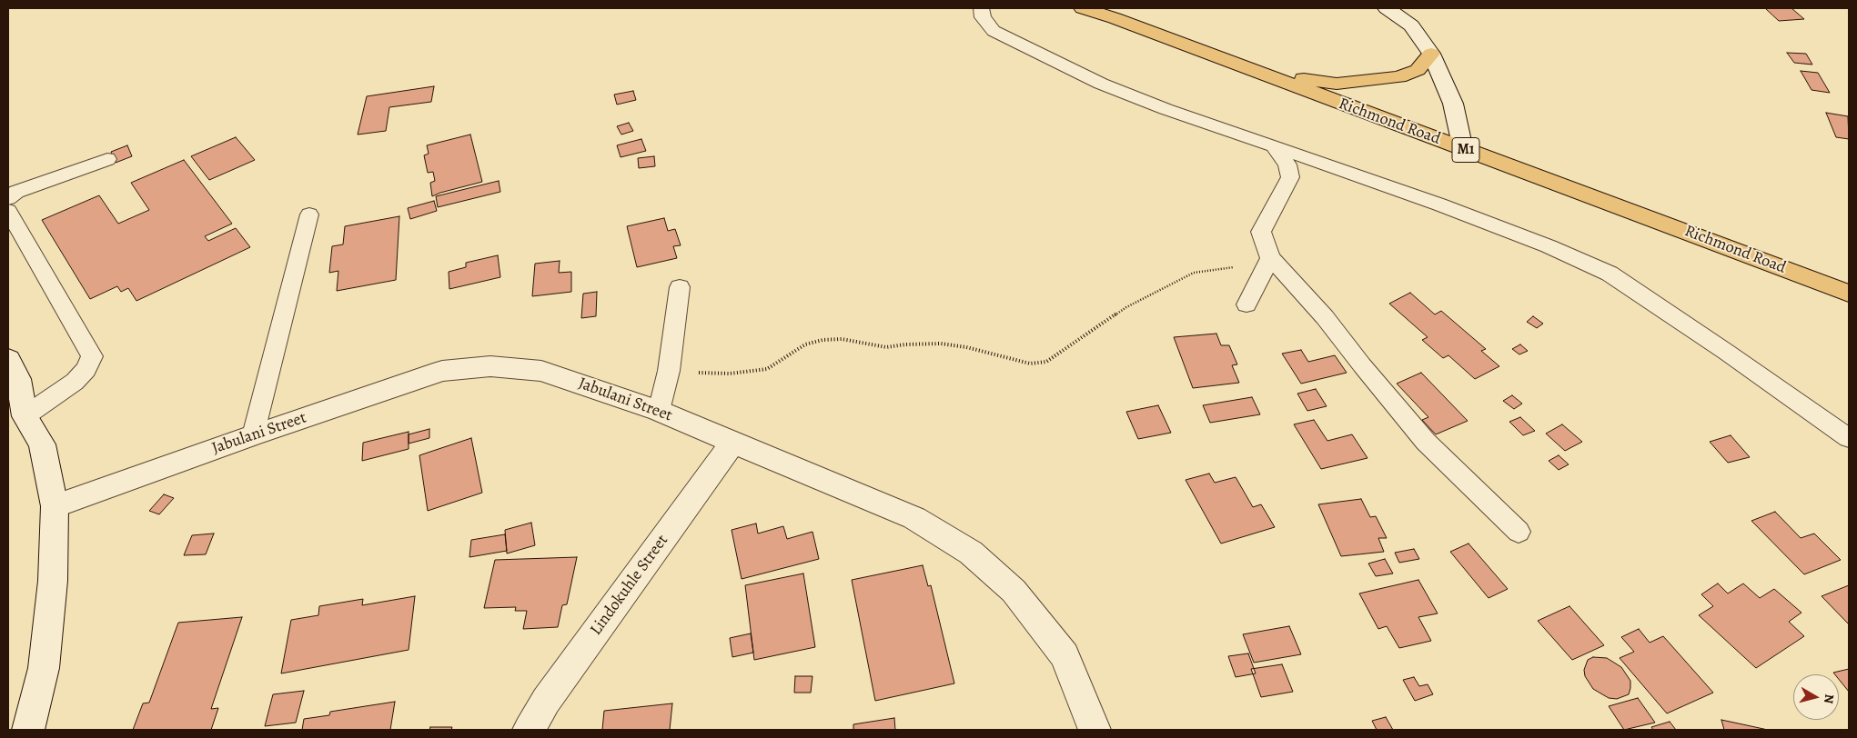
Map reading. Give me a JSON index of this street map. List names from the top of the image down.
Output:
{
  "streets": {
    "highway": ["Richmond Road", "M1"],
    "street": ["Jabulani Street", "Lindokuhle Street"]
  },
  "crossings": [
    ["Jabulani Street", "Lindokuhle Street"]
  ],
  "north": "right"
}
